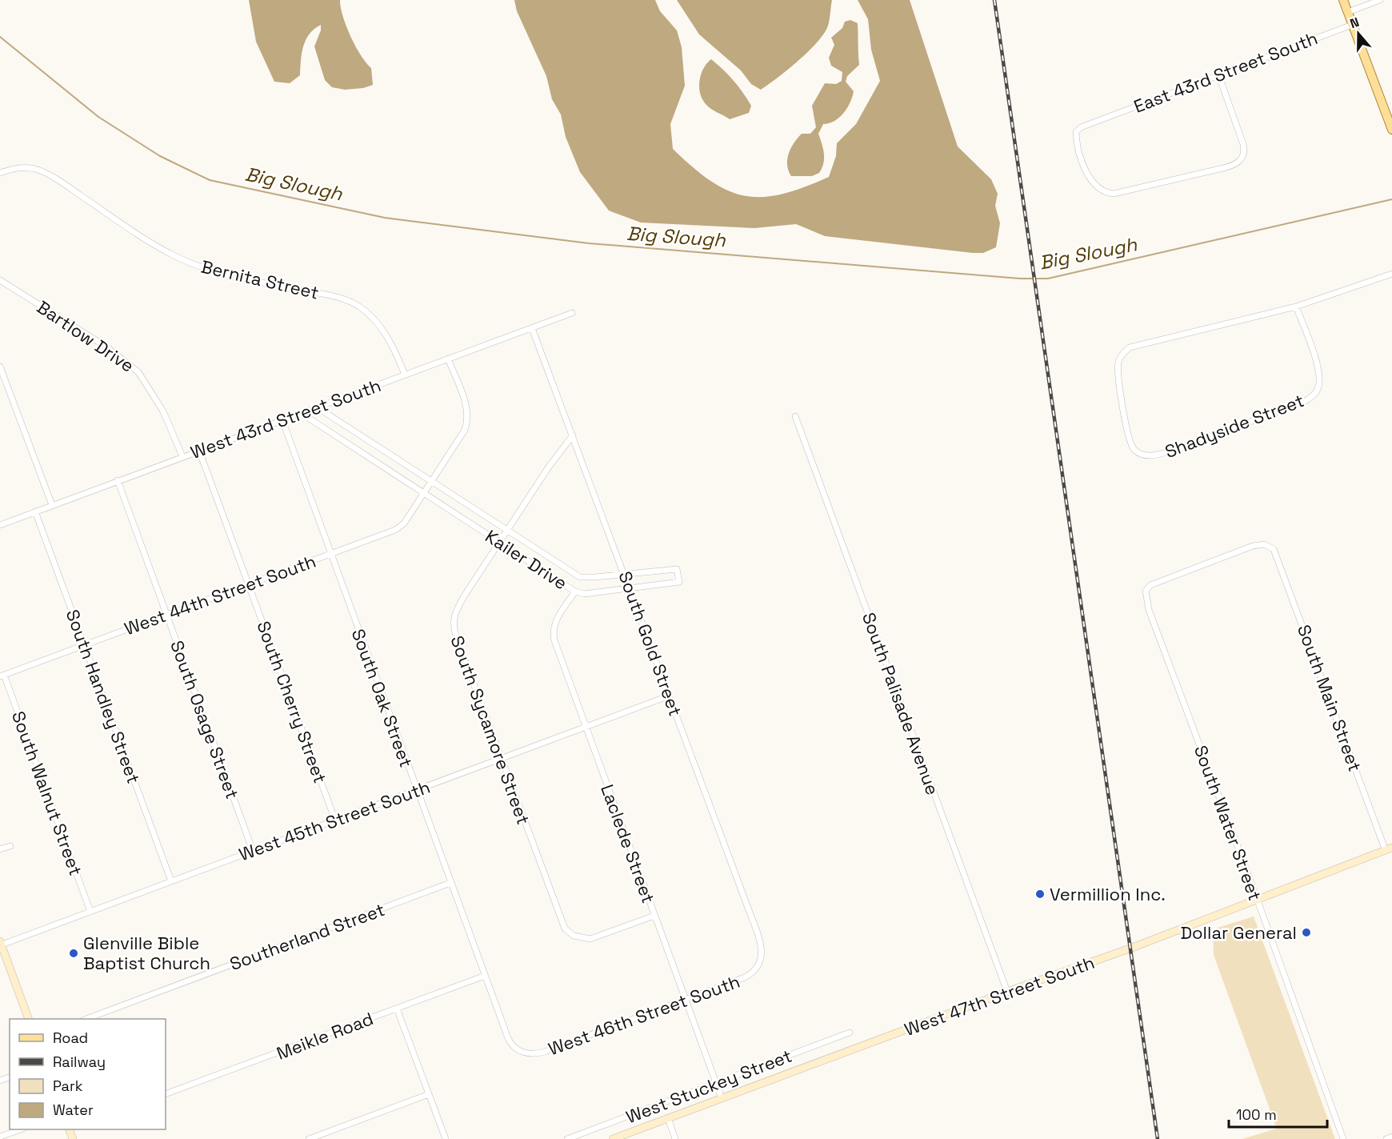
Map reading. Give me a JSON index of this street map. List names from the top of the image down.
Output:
{
  "streets": {
    "street": [
      "East 43rd Street South",
      "Bernita Street",
      "Bartlow Drive",
      "West 43rd Street South",
      "Shadyside Street",
      "Kailer Drive",
      "West 44th Street South",
      "South Gold Street",
      "South Handley Street",
      "South Oak Street",
      "South Main Street",
      "South Cherry Street",
      "South Palisade Avenue",
      "South Osage Street",
      "South Sycamore Street",
      "South Walnut Street",
      "West 45th Street South",
      "South Water Street",
      "Laclede Street",
      "Southerland Street",
      "West 47th Street South",
      "West 46th Street South",
      "Meikle Road",
      "West Stuckey Street"
    ]
  },
  "crossings": [
    ["Bernita Street", "West 43rd Street South"],
    ["Bartlow Drive", "West 43rd Street South"],
    ["West 43rd Street South", "Kailer Drive"],
    ["West 43rd Street South", "South Gold Street"],
    ["West 43rd Street South", "South Handley Street"],
    ["West 43rd Street South", "South Oak Street"],
    ["West 43rd Street South", "South Cherry Street"],
    ["West 43rd Street South", "South Osage Street"],
    ["Kailer Drive", "West 44th Street South"],
    ["Kailer Drive", "South Gold Street"],
    ["Kailer Drive", "South Sycamore Street"],
    ["Kailer Drive", "Laclede Street"],
    ["West 44th Street South", "South Handley Street"],
    ["West 44th Street South", "South Oak Street"],
    ["West 44th Street South", "South Cherry Street"],
    ["West 44th Street South", "South Osage Street"],
    ["West 44th Street South", "South Walnut Street"],
    ["South Gold Street", "South Sycamore Street"],
    ["South Gold Street", "West 45th Street South"],
    ["South Gold Street", "West 46th Street South"],
    ["South Handley Street", "West 45th Street South"],
    ["South Oak Street", "West 45th Street South"],
    ["South Oak Street", "Southerland Street"],
    ["South Oak Street", "West 46th Street South"],
    ["South Oak Street", "Meikle Road"],
    ["South Main Street", "South Water Street"],
    ["South Main Street", "West 47th Street South"],
    ["South Cherry Street", "West 45th Street South"],
    ["South Palisade Avenue", "West 47th Street South"],
    ["South Osage Street", "West 45th Street South"],
    ["South Sycamore Street", "West 45th Street South"],
    ["South Sycamore Street", "Laclede Street"],
    ["South Walnut Street", "West 45th Street South"],
    ["West 45th Street South", "Laclede Street"],
    ["South Water Street", "West 47th Street South"],
    ["Laclede Street", "West 47th Street South"],
    ["Laclede Street", "West 46th Street South"],
    ["Laclede Street", "West Stuckey Street"]
  ],
  "water": ["Big Slough"],
  "places": ["Vermillion Inc.", "Dollar General", "Glenville Bible Baptist Church"],
  "legend": [
    "Road",
    "Railway",
    "Park",
    "Water"
  ],
  "scale_bar": "100 m",
  "north": "top"
}
